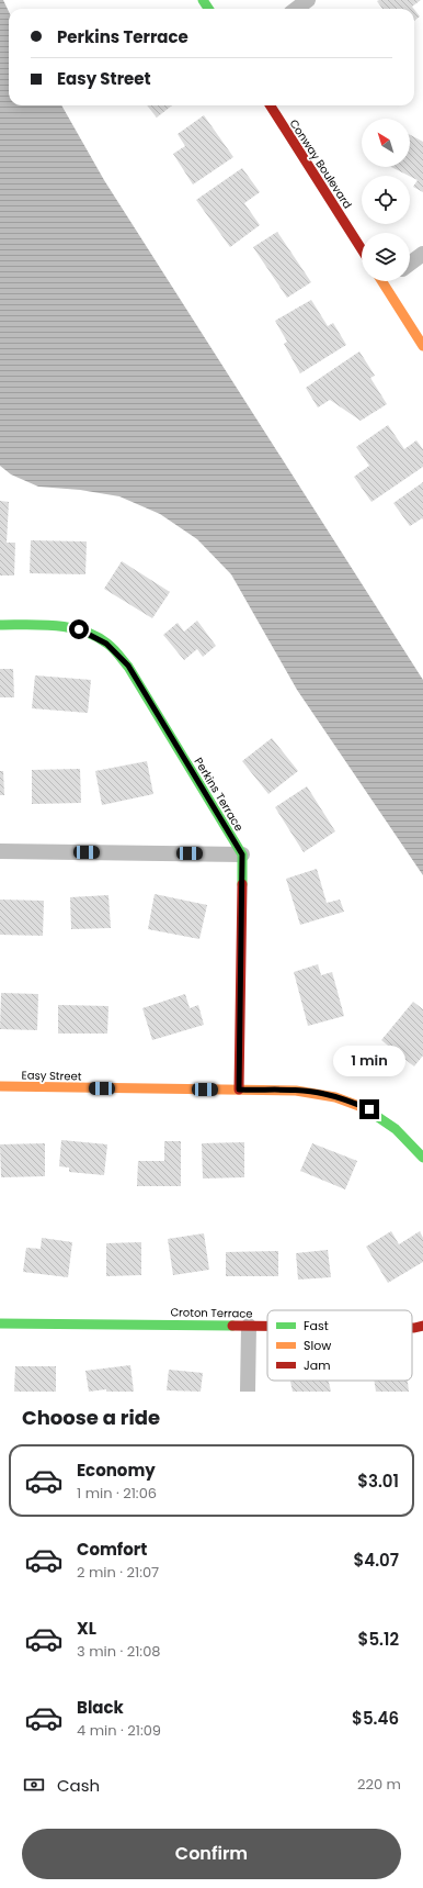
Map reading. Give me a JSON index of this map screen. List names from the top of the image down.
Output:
{
  "streets": {
    "street": [
      "Conway Boulevard",
      "Perkins Terrace",
      "Easy Street",
      "Croton Terrace"
    ]
  },
  "legend": ["Fast", "Slow", "Jam"],
  "north": "top left",
  "page": {
    "banner": ["Perkins Terrace", "Easy Street"],
    "bubble": "1 min",
    "heading": "Choose a ride",
    "list": [
      {
        "name": "Economy",
        "note": "1 min · 21:06",
        "value": "$3.01"
      },
      {
        "name": "Comfort",
        "note": "2 min · 21:07",
        "value": "$4.07"
      },
      {
        "name": "XL",
        "note": "3 min · 21:08",
        "value": "$5.12"
      },
      {
        "name": "Black",
        "note": "4 min · 21:09",
        "value": "$5.46"
      }
    ],
    "pay": ["Cash", "220 m"],
    "buttons": "Confirm"
  }
}
